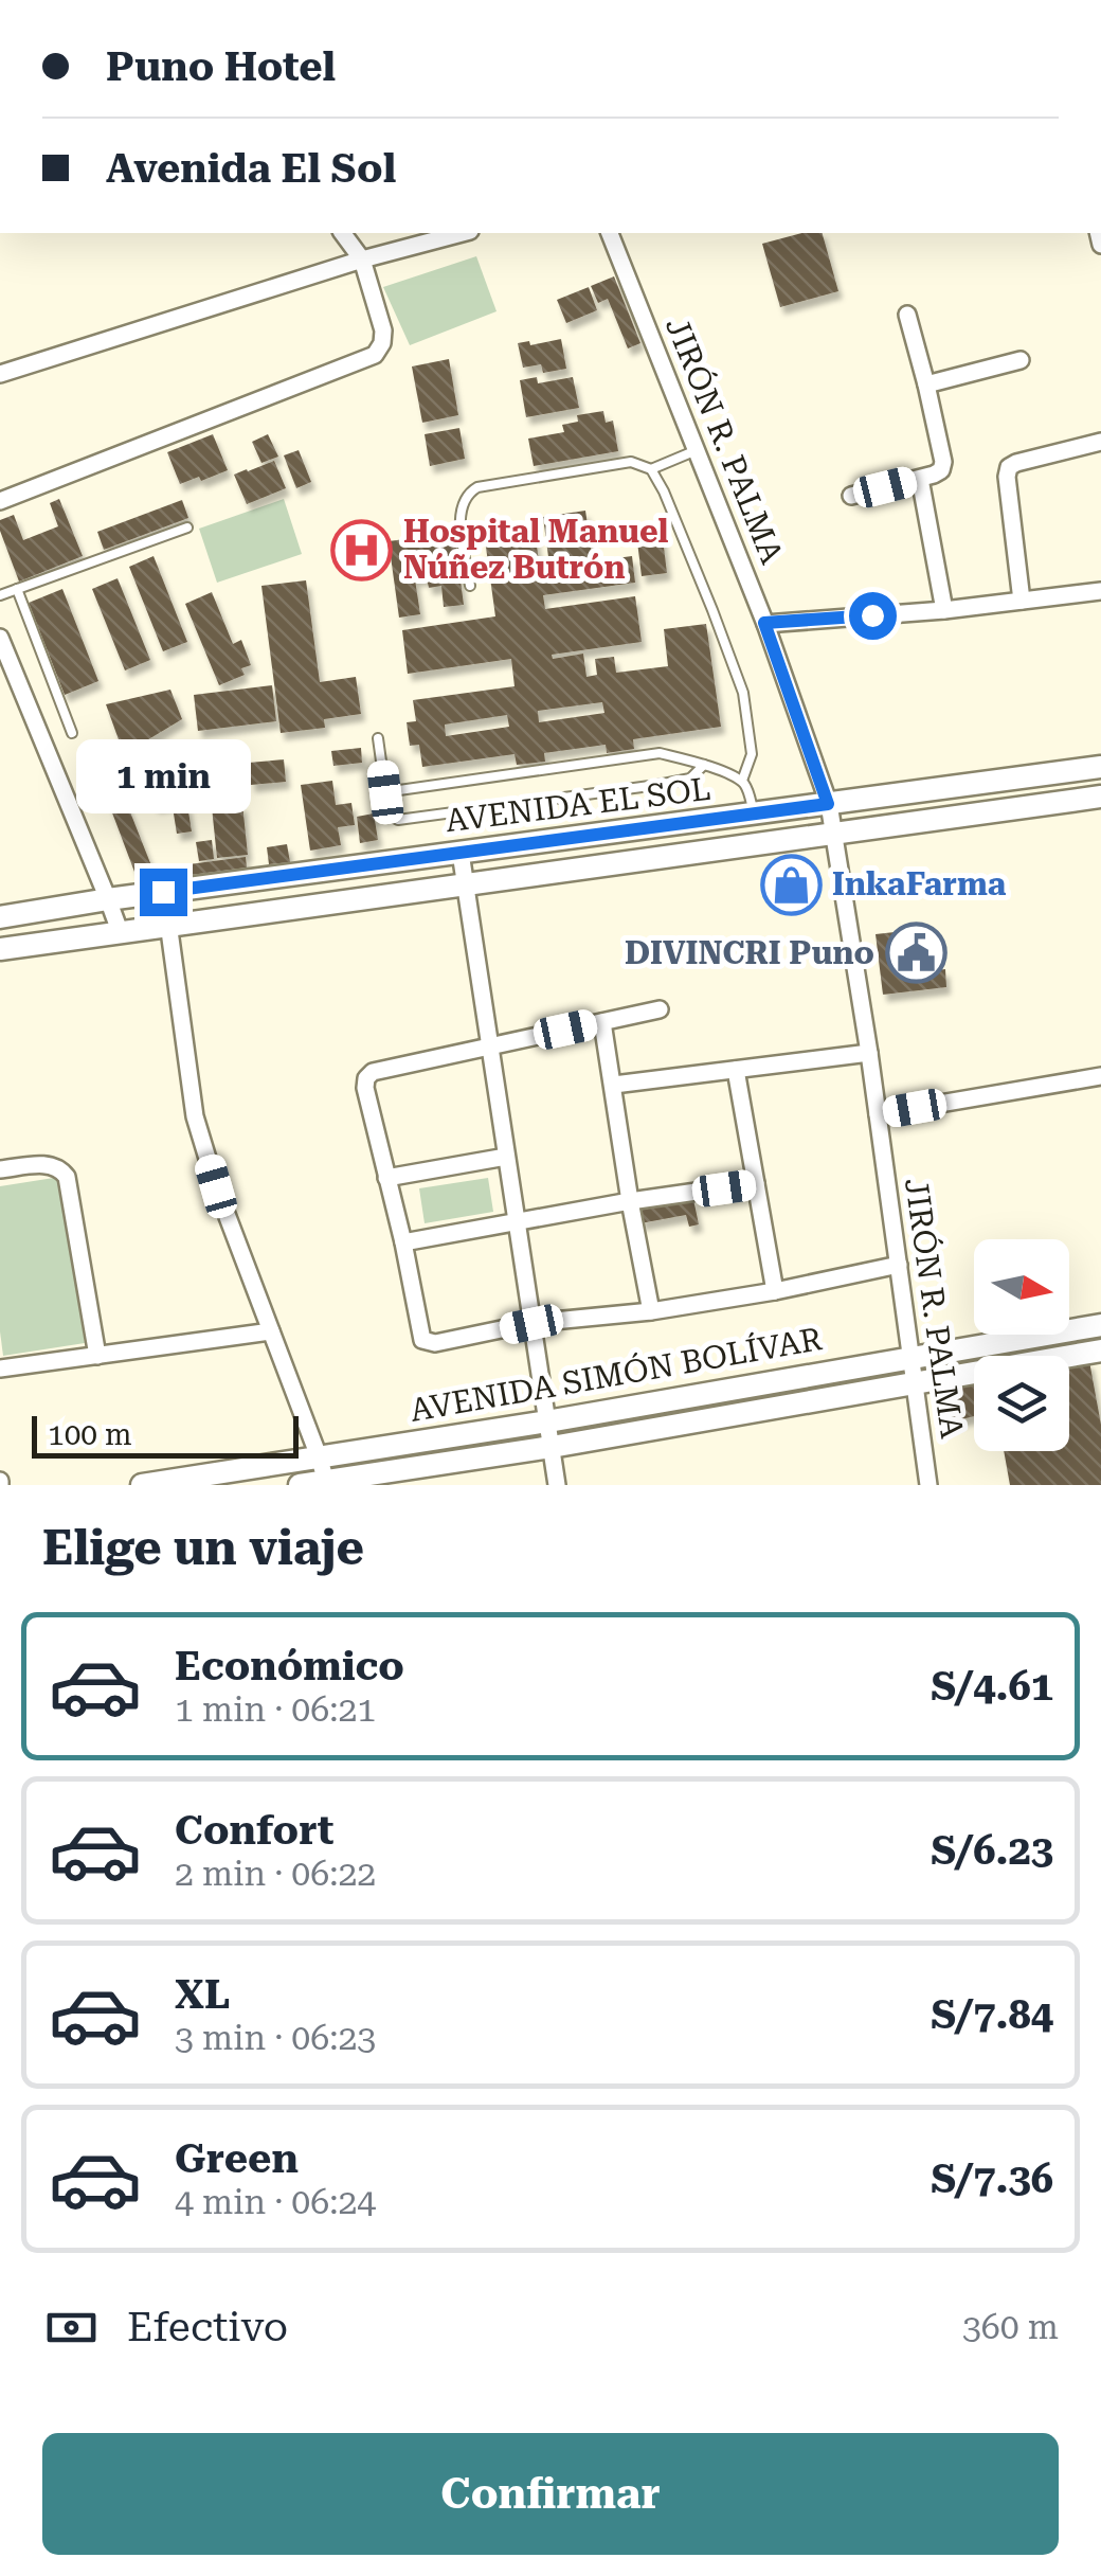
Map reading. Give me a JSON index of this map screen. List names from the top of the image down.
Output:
{
  "streets": {
    "main road": ["AVENIDA EL SOL", "AVENIDA SIMÓN BOLÍVAR"],
    "street": ["JIRÓN R. PALMA"]
  },
  "crossings": [
    ["JIRÓN R. PALMA", "AVENIDA EL SOL"],
    ["JIRÓN R. PALMA", "AVENIDA SIMÓN BOLÍVAR"]
  ],
  "places": {
    "hospital": ["Hospital Manuel Núñez Butrón"],
    "shop": ["InkaFarma"],
    "public building": ["DIVINCRI Puno"]
  },
  "scale_bar": "100 m",
  "north": "right",
  "page": {
    "banner": ["Puno Hotel", "Avenida El Sol"],
    "bubble": "1 min",
    "scale": "100 m",
    "heading": "Elige un viaje",
    "list": [
      {
        "name": "Económico",
        "note": "1 min · 06:21",
        "value": "S/4.61"
      },
      {
        "name": "Confort",
        "note": "2 min · 06:22",
        "value": "S/6.23"
      },
      {
        "name": "XL",
        "note": "3 min · 06:23",
        "value": "S/7.84"
      },
      {
        "name": "Green",
        "note": "4 min · 06:24",
        "value": "S/7.36"
      }
    ],
    "pay": ["Efectivo", "360 m"],
    "buttons": "Confirmar"
  }
}
